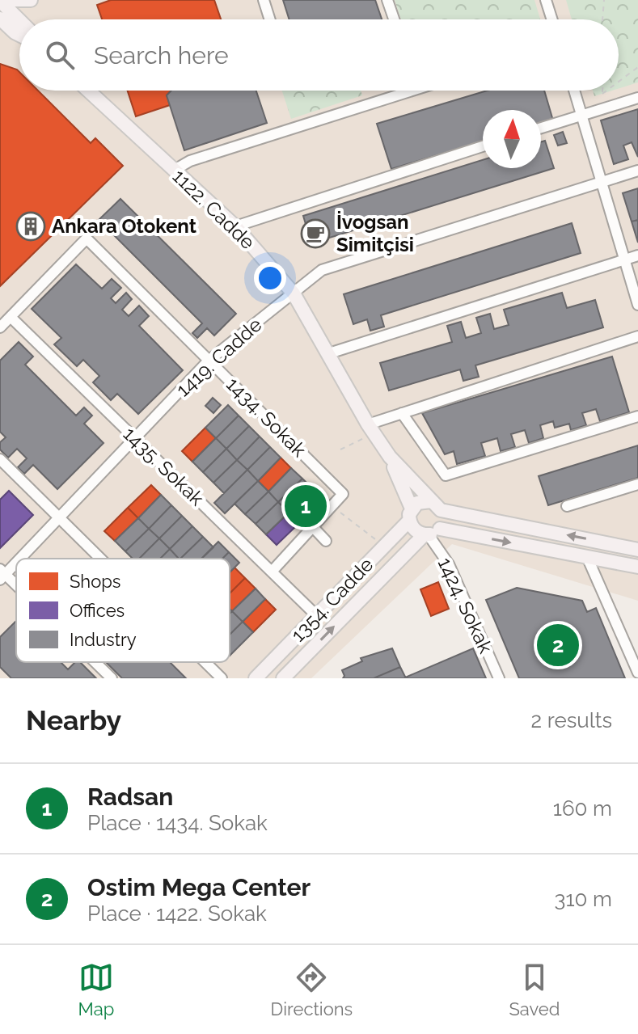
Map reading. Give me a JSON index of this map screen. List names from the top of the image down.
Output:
{
  "streets": {
    "main road": ["1122. Cadde", "1354. Cadde"],
    "street": [
      "1419. Cadde",
      "1434. Sokak",
      "1435. Sokak",
      "1424. Sokak"
    ]
  },
  "crossings": [
    ["1122. Cadde", "1419. Cadde"],
    ["1419. Cadde", "1434. Sokak"],
    ["1419. Cadde", "1435. Sokak"],
    ["1434. Sokak", "1435. Sokak"],
    ["1435. Sokak", "1354. Cadde"],
    ["1354. Cadde", "1424. Sokak"]
  ],
  "places": {
    "building": ["Ankara Otokent"],
    "cafe": ["İvogsan Simitçisi"]
  },
  "legend": ["Shops", "Offices", "Industry"],
  "north": "top",
  "page": {
    "search": "Search here",
    "pins": ["1", "2"],
    "heading": ["Nearby", "2 results"],
    "list": [
      {
        "mark": "1",
        "name": "Radsan",
        "note": "Place · 1434. Sokak",
        "value": "160 m"
      },
      {
        "mark": "2",
        "name": "Ostim Mega Center",
        "note": "Place · 1422. Sokak",
        "value": "310 m"
      }
    ],
    "nav": ["Map", "Directions", "Saved"]
  }
}
